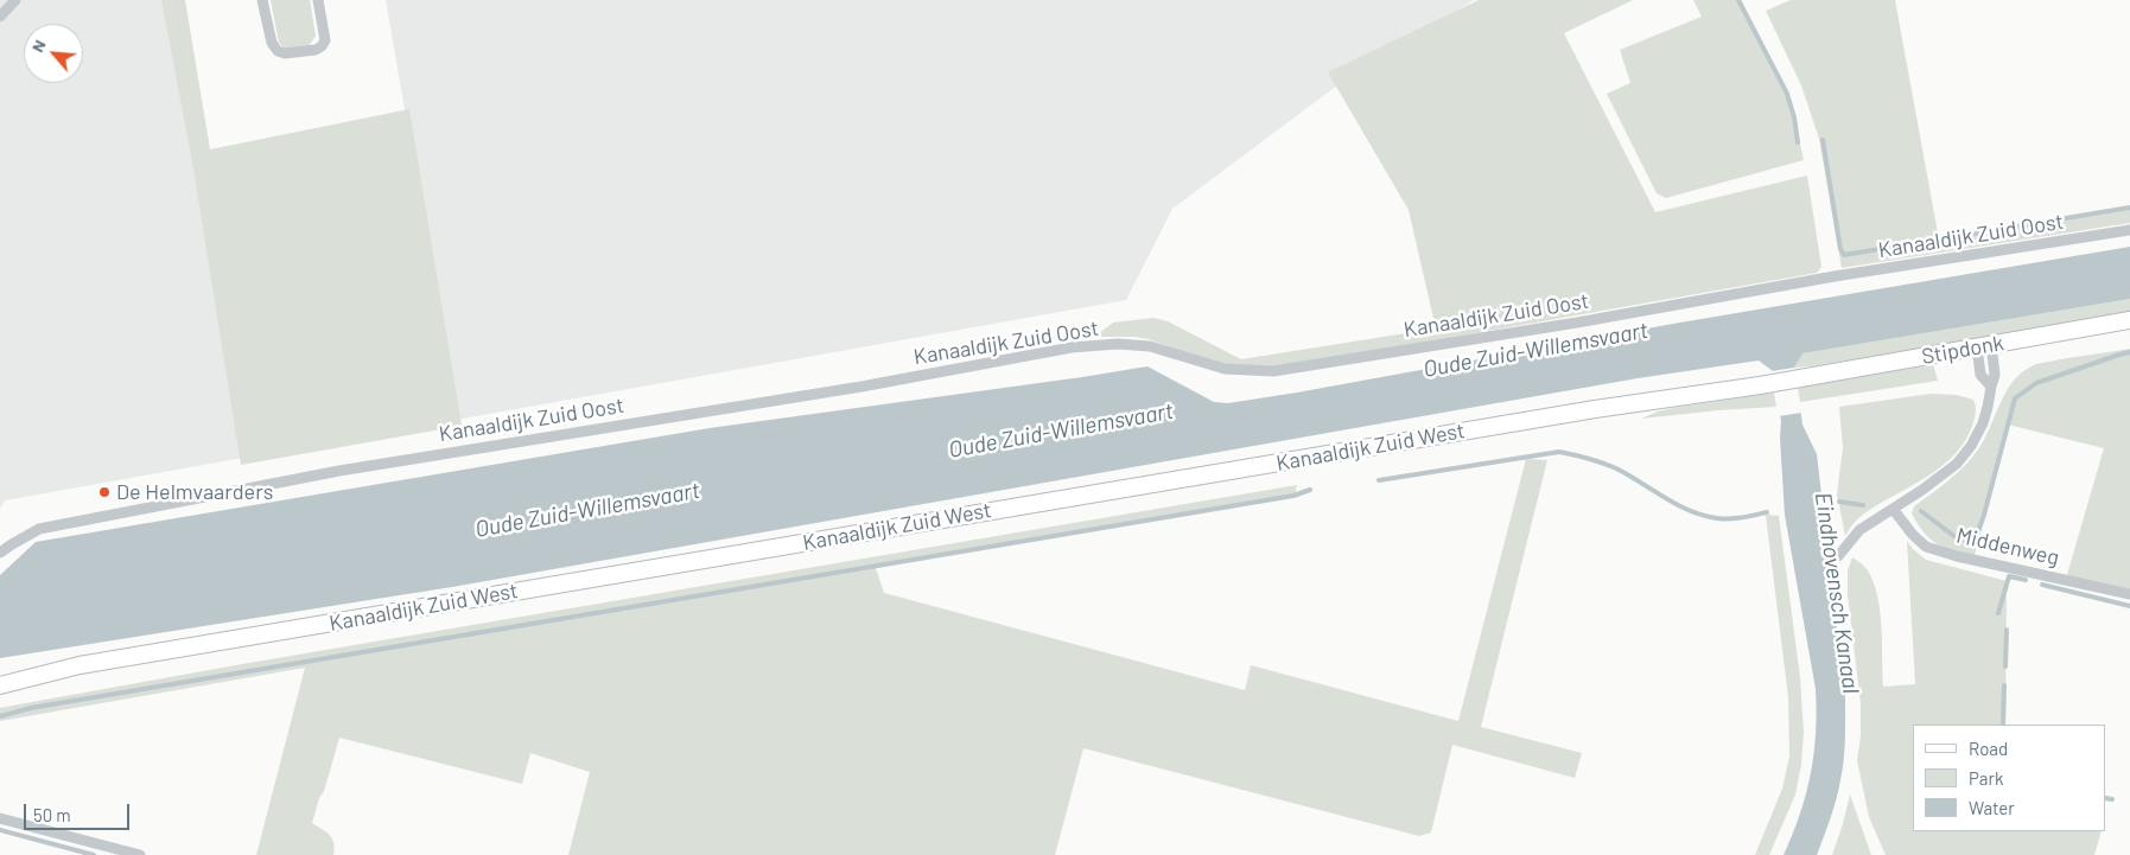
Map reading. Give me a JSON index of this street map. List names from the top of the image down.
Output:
{
  "streets": {
    "main road": ["Stipdonk", "Kanaaldijk Zuid West"],
    "street": ["Kanaaldijk Zuid Oost", "Middenweg"]
  },
  "crossings": [
    ["Stipdonk", "Kanaaldijk Zuid West"]
  ],
  "water": ["Oude Zuid-Willemsvaart", "Eindhovensch Kanaal"],
  "places": ["De Helmvaarders"],
  "legend": ["Road", "Park", "Water"],
  "scale_bar": "50 m",
  "north": "top left"
}
